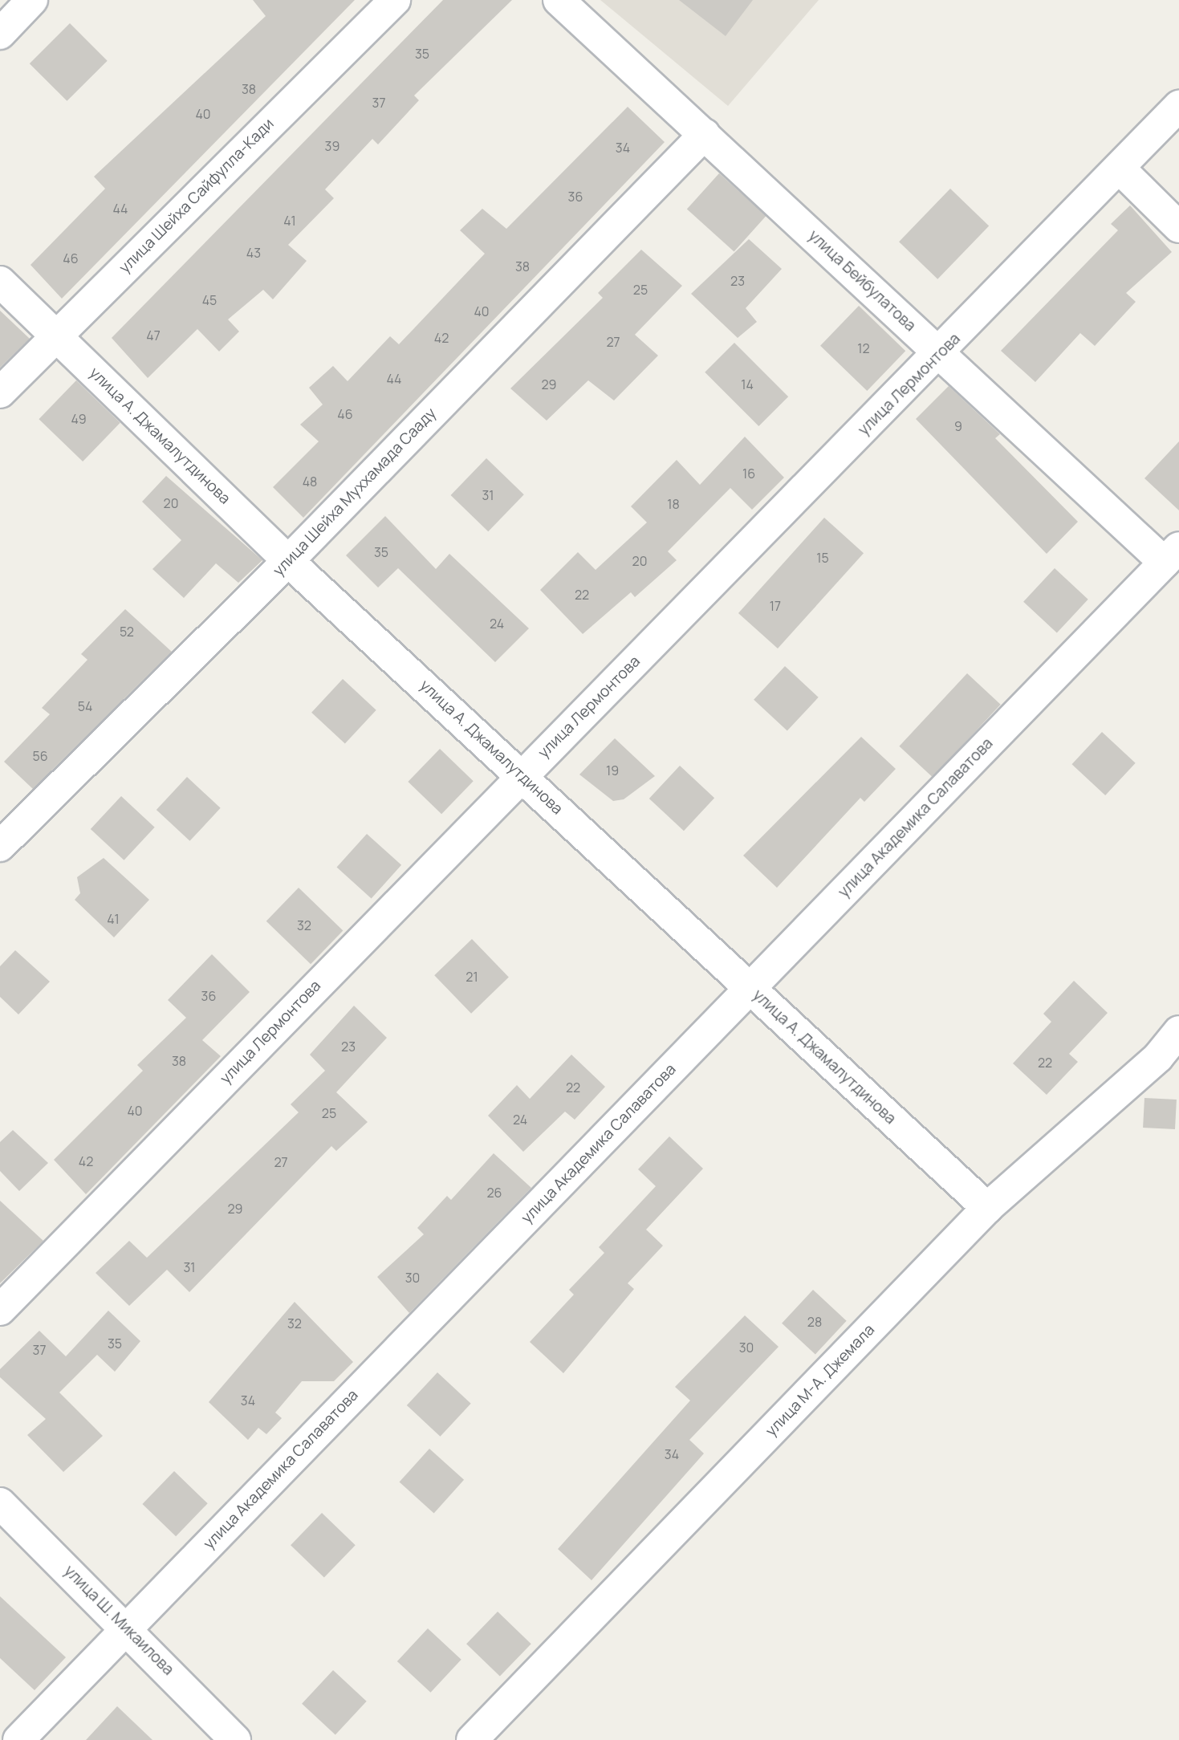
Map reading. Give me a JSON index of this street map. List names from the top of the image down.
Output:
{
  "streets": {
    "street": [
      "улица Шейха Сайфулла-Кади",
      "улица Бейбулатова",
      "улица Лермонтова",
      "улица А. Джамалутдинова",
      "улица Шейха Муххамада Сааду",
      "улица Академика Салаватова",
      "улица М-А. Джемала",
      "улица Ш. Микаилова"
    ]
  },
  "crossings": [
    ["улица Шейха Сайфулла-Кади", "улица А. Джамалутдинова"],
    ["улица Бейбулатова", "улица Лермонтова"],
    ["улица Бейбулатова", "улица Шейха Муххамада Сааду"],
    ["улица Бейбулатова", "улица Академика Салаватова"],
    ["улица Лермонтова", "улица А. Джамалутдинова"],
    ["улица А. Джамалутдинова", "улица Шейха Муххамада Сааду"],
    ["улица А. Джамалутдинова", "улица Академика Салаватова"],
    ["улица А. Джамалутдинова", "улица М-А. Джемала"],
    ["улица Академика Салаватова", "улица Ш. Микаилова"]
  ],
  "house_numbers": [
    "35",
    "38",
    "37",
    "40",
    "39",
    "34",
    "36",
    "44",
    "41",
    "43",
    "46",
    "38",
    "23",
    "25",
    "45",
    "40",
    "47",
    "42",
    "27",
    "12",
    "44",
    "29",
    "14",
    "46",
    "49",
    "9",
    "16",
    "48",
    "31",
    "20",
    "18",
    "35",
    "15",
    "20",
    "22",
    "17",
    "24",
    "52",
    "54",
    "56",
    "19",
    "41",
    "32",
    "21",
    "36",
    "23",
    "38",
    "22",
    "22",
    "40",
    "25",
    "24",
    "42",
    "27",
    "26",
    "29",
    "31",
    "30",
    "28",
    "32",
    "35",
    "30",
    "37",
    "34",
    "34"
  ]
}
